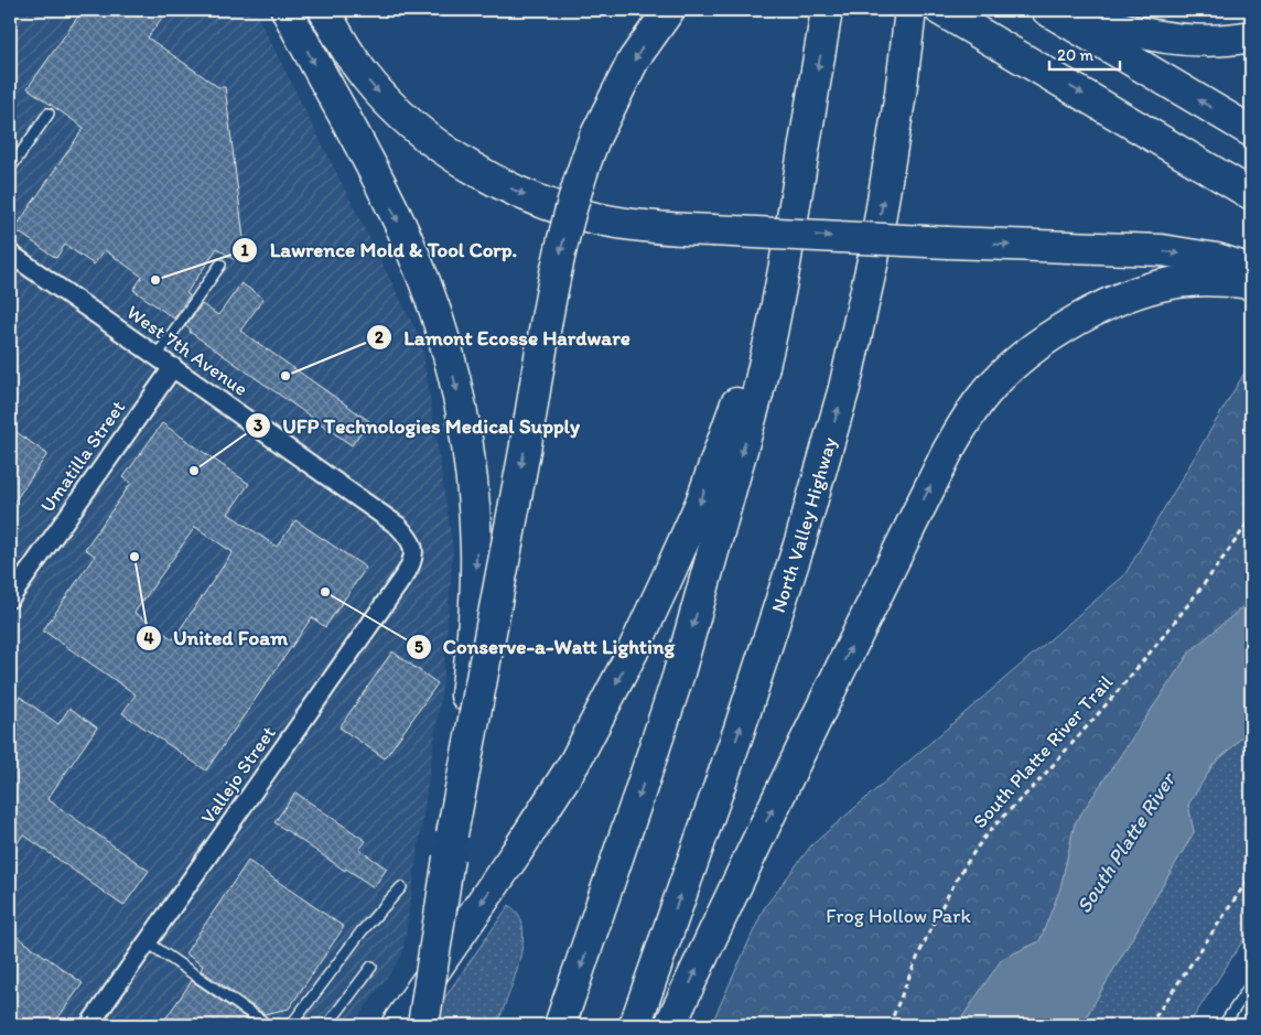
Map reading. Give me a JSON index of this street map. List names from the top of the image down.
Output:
{
  "streets": {
    "highway": ["North Valley Highway"],
    "street": ["West 7th Avenue", "Umatilla Street", "Vallejo Street"],
    "path": ["South Platte River Trail"]
  },
  "crossings": [
    ["West 7th Avenue", "Umatilla Street"],
    ["West 7th Avenue", "Vallejo Street"]
  ],
  "water": ["South Platte River"],
  "parks": ["Frog Hollow Park"],
  "places": [
    "Lawrence Mold & Tool Corp.",
    "Lamont Ecosse Hardware",
    "UFP Technologies Medical Supply",
    "United Foam",
    "Conserve-a-Watt Lighting"
  ],
  "scale_bar": "20 m"
}
